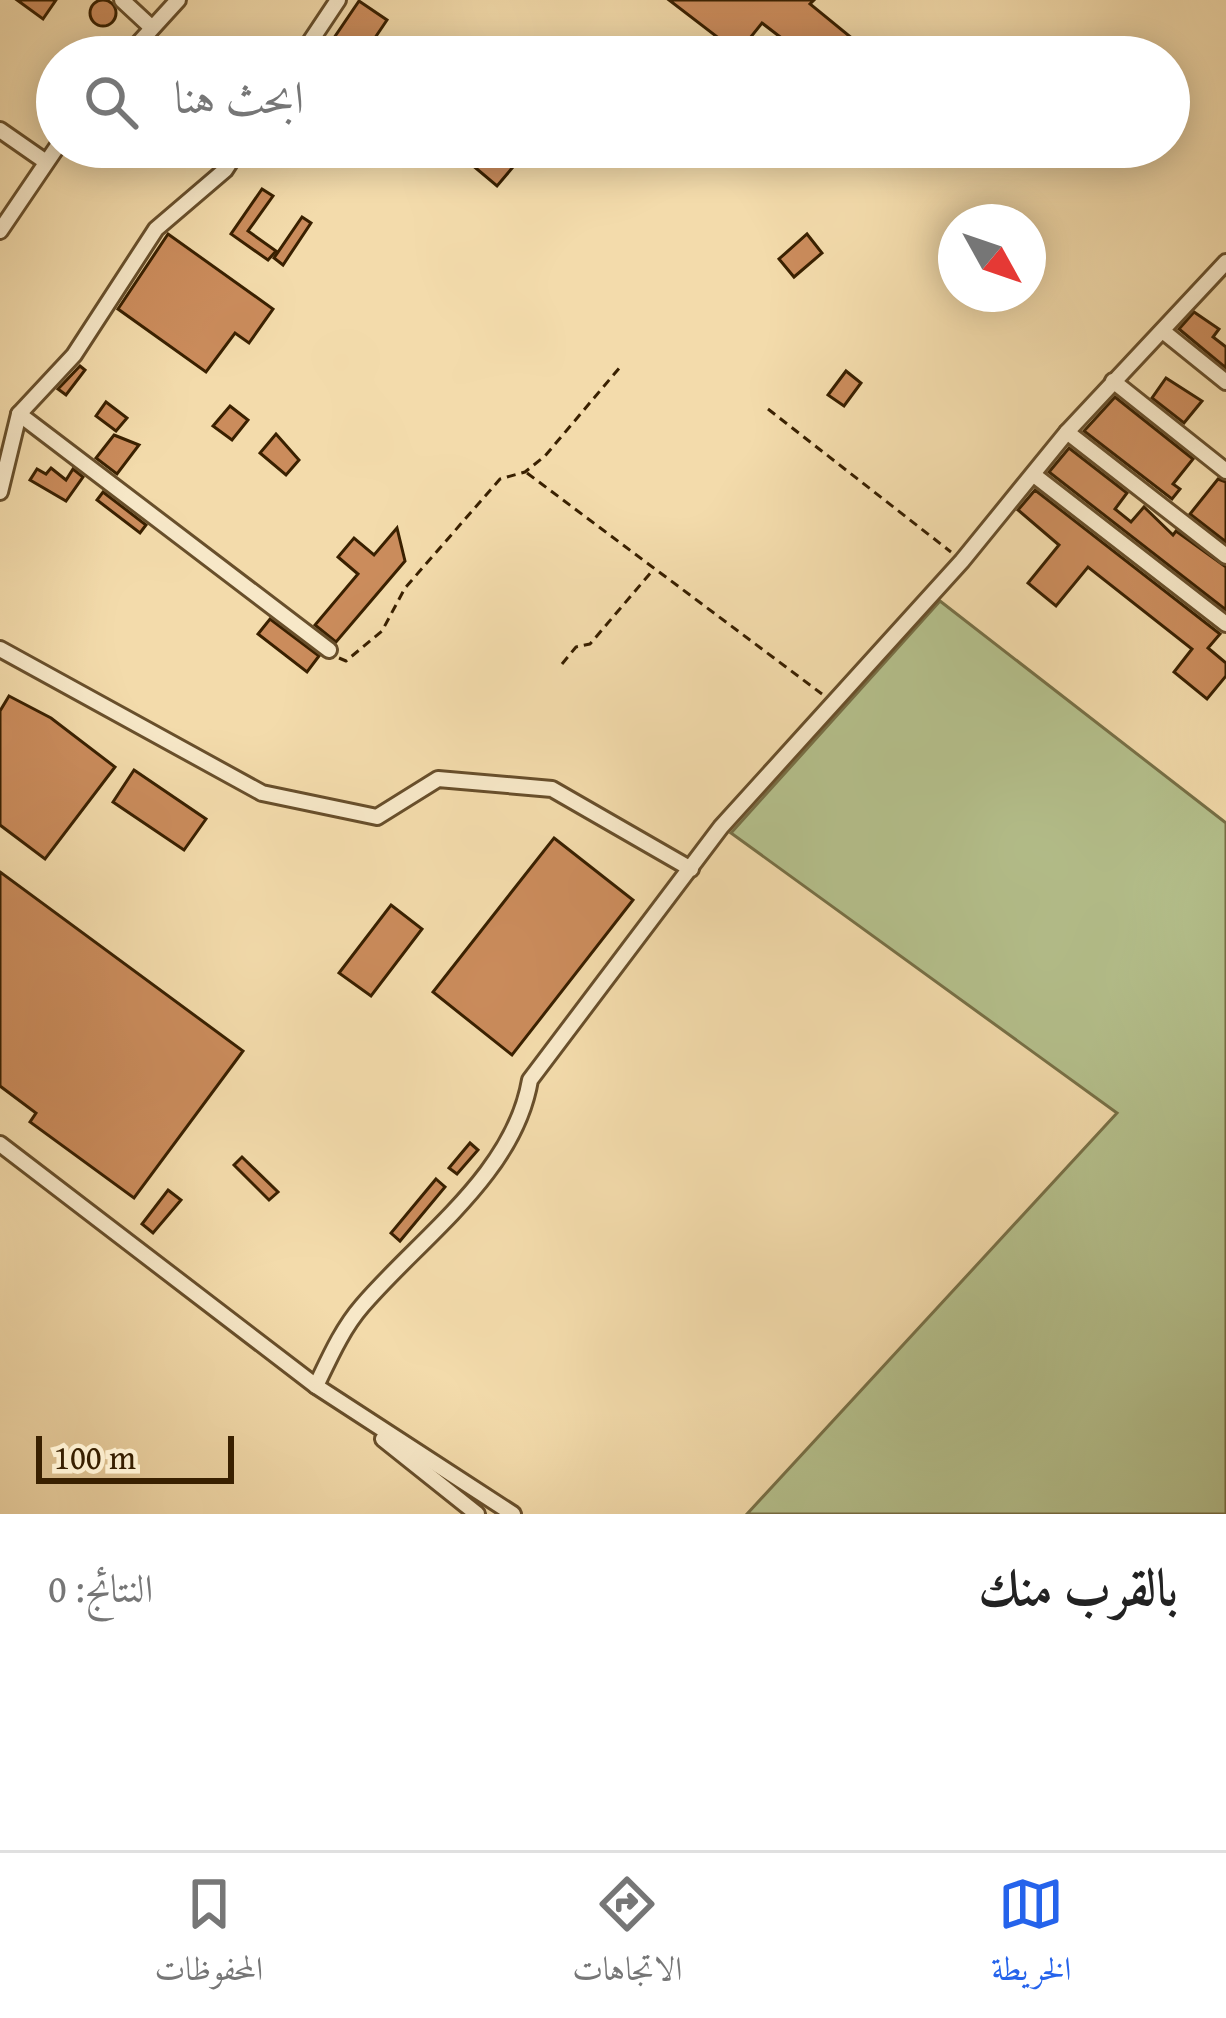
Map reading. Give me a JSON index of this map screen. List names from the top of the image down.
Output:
{
  "scale_bar": "100 m",
  "north": "bottom right",
  "page": {
    "search": "ابحث هنا",
    "scale": "100 m",
    "heading": ["بالقرب منك", "النتائج: 0"],
    "nav": ["الخريطة", "الاتجاهات", "المحفوظات"]
  }
}
